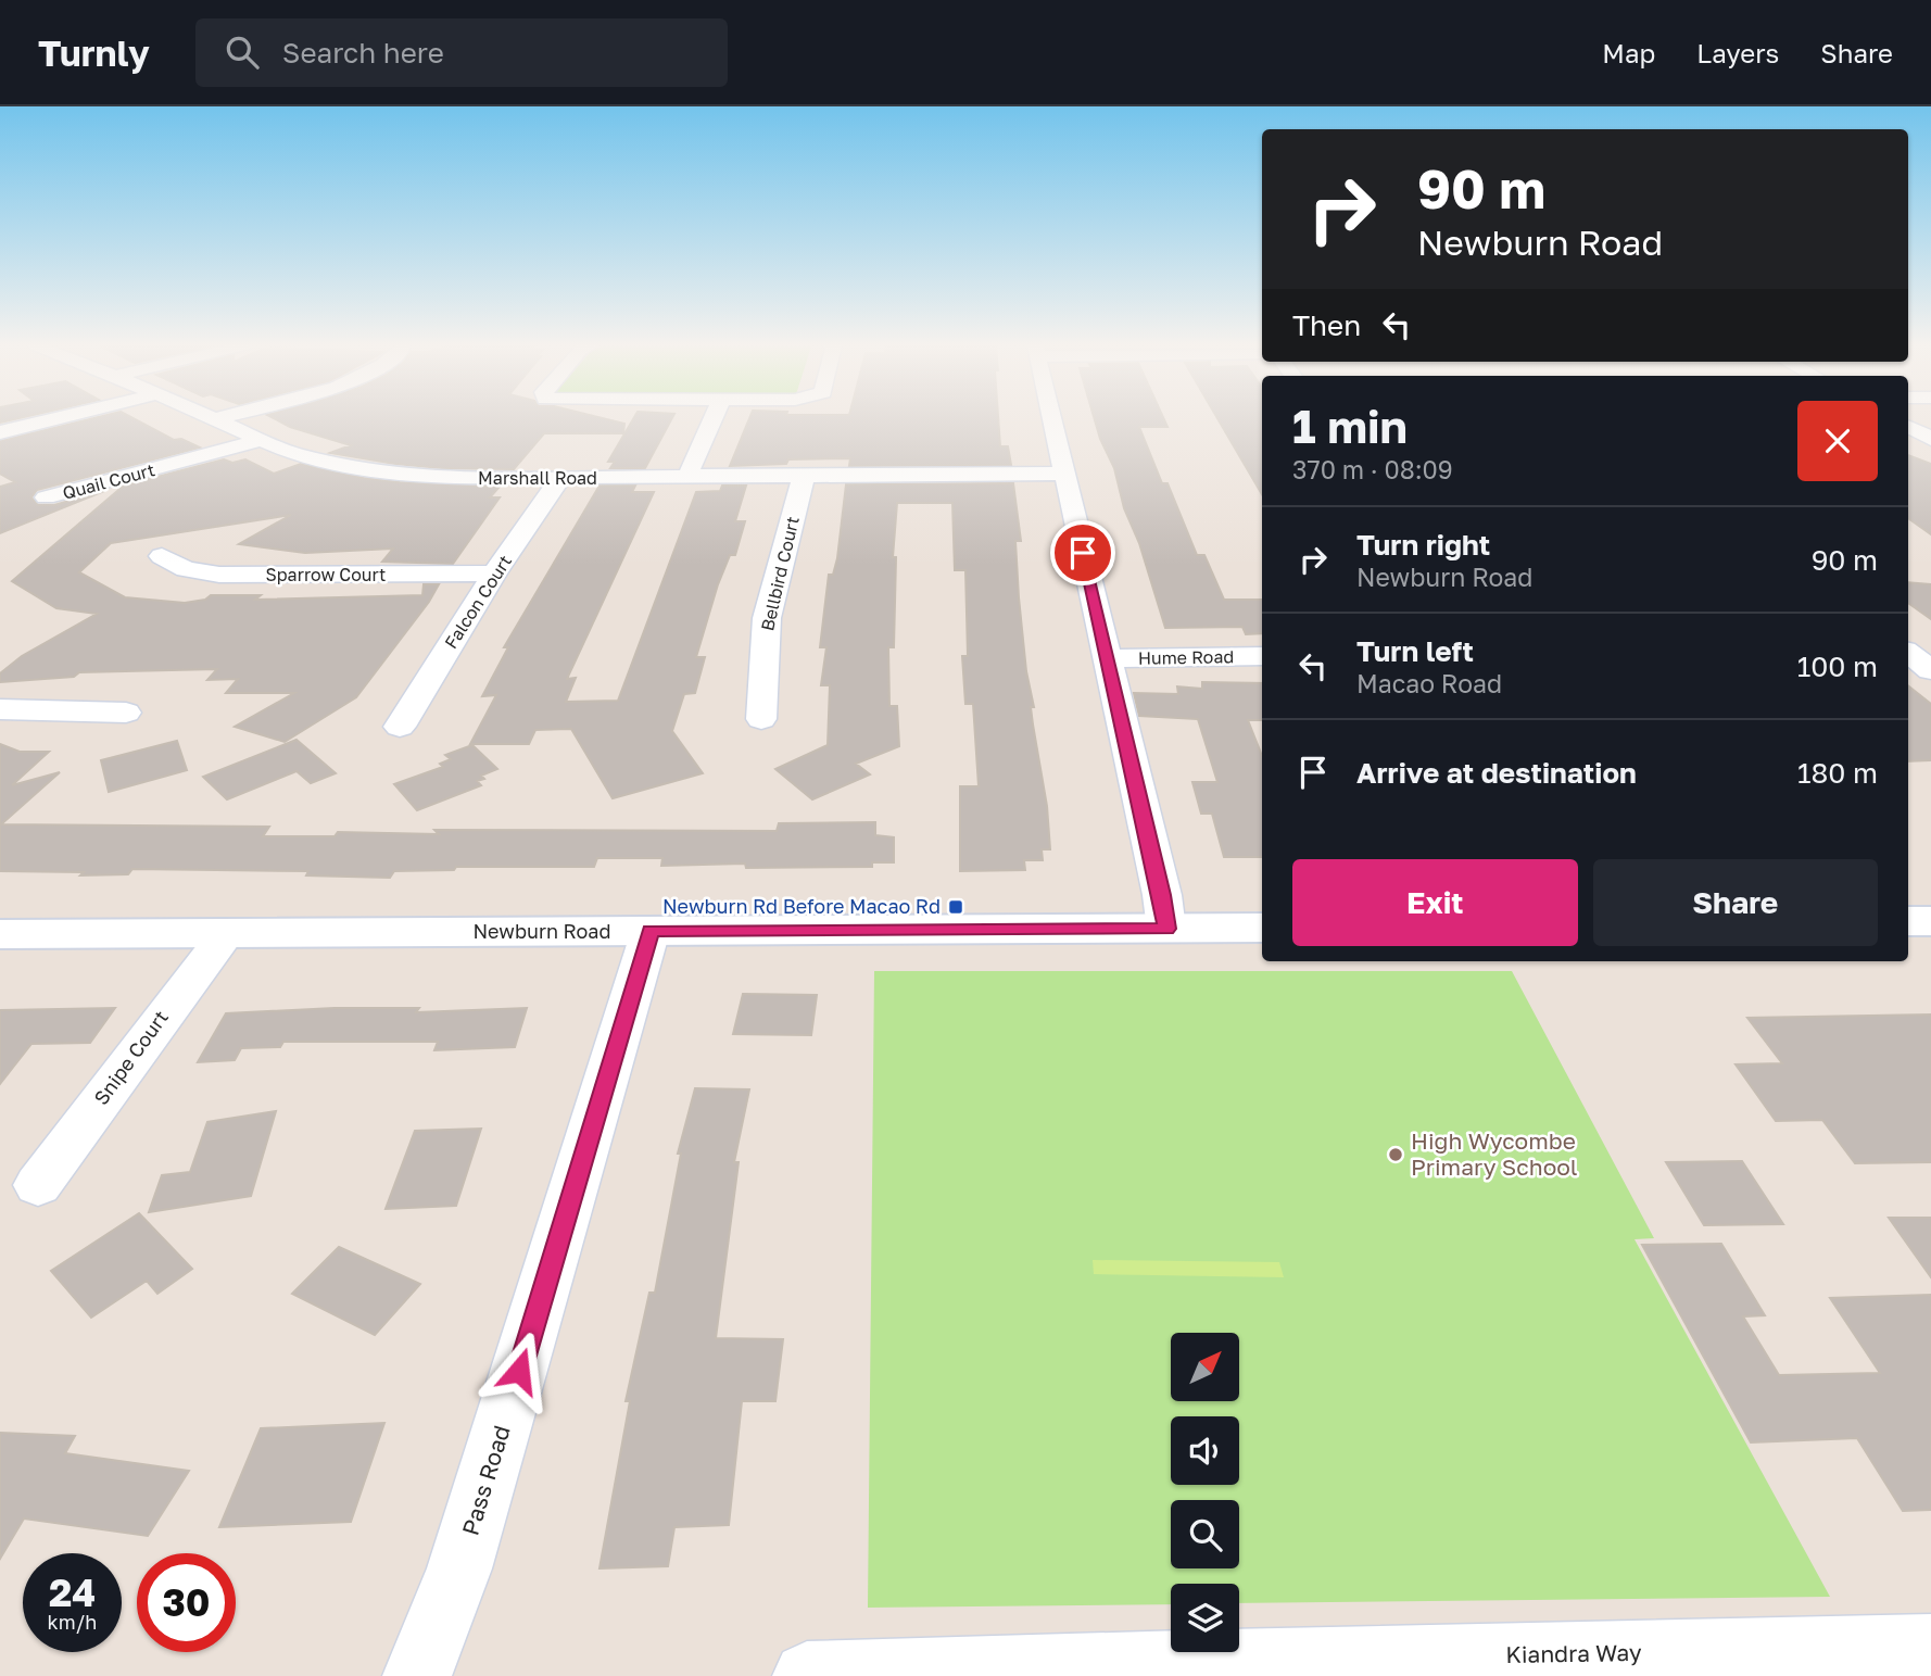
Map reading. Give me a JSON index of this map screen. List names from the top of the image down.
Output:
{
  "streets": {
    "street": [
      "Marshall Road",
      "Quail Court",
      "Bellbird Court",
      "Sparrow Court",
      "Falcon Court",
      "Hume Road",
      "Newburn Road",
      "Snipe Court",
      "Pass Road",
      "Kiandra Way"
    ]
  },
  "crossings": [
    ["Marshall Road", "Quail Court"],
    ["Marshall Road", "Bellbird Court"],
    ["Marshall Road", "Falcon Court"],
    ["Sparrow Court", "Falcon Court"],
    ["Newburn Road", "Snipe Court"],
    ["Newburn Road", "Pass Road"]
  ],
  "places": {
    "transit": ["Newburn Rd Before Macao Rd"],
    "other": ["High Wycombe Primary School"]
  },
  "north": "top right",
  "page": {
    "header": "Turnly",
    "search": "Search here",
    "nav": ["Map", "Layers", "Share"],
    "turn": ["90 m", "Newburn Road"],
    "then": "Then",
    "heading": ["1 min", "370 m · 08:09"],
    "list": [
      {
        "name": "Turn right",
        "note": "Newburn Road",
        "value": "90 m"
      },
      {
        "name": "Turn left",
        "note": "Macao Road",
        "value": "100 m"
      },
      {
        "name": "Arrive at destination",
        "value": "180 m"
      }
    ],
    "buttons": ["Exit", "Share"],
    "speed": "24 km/h",
    "limit": "30"
  }
}
